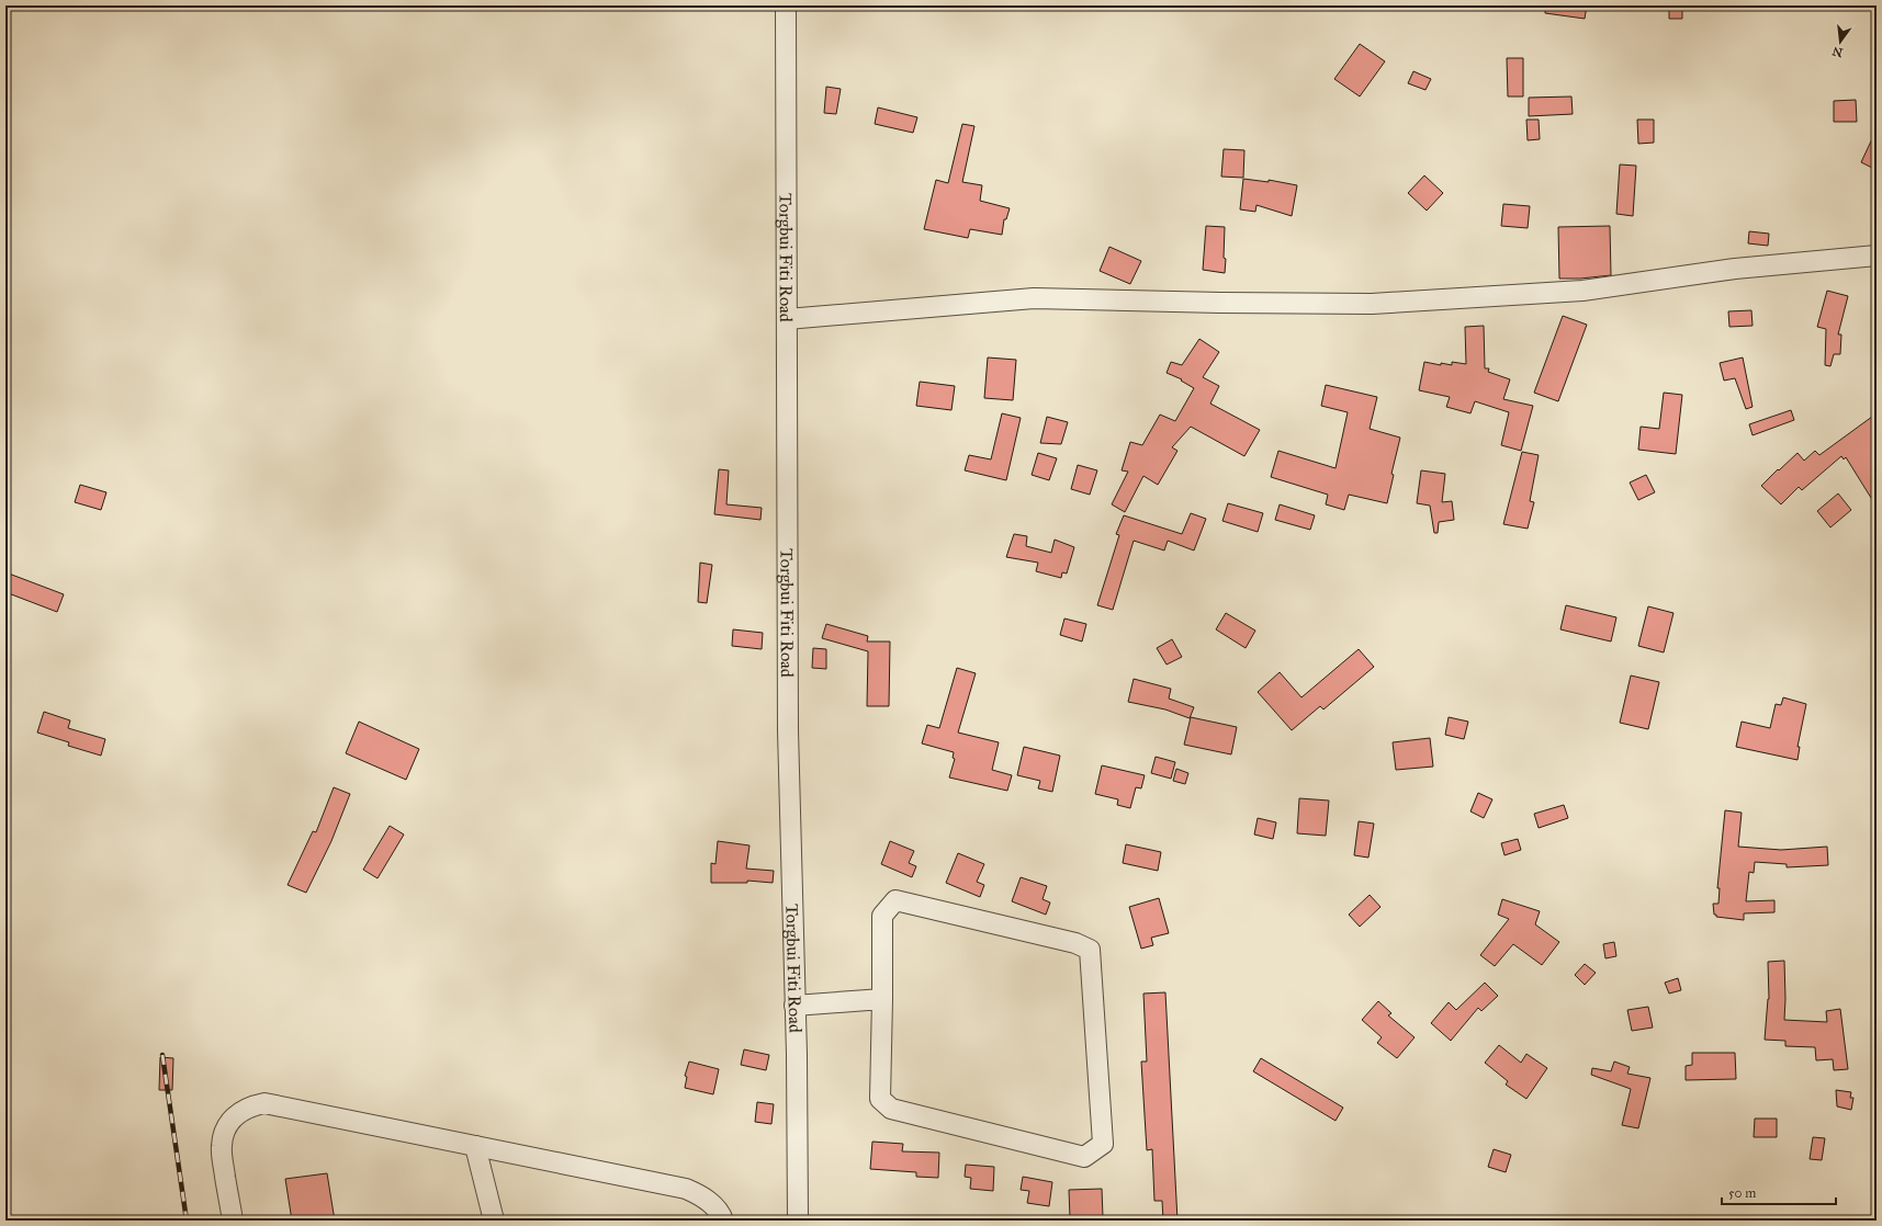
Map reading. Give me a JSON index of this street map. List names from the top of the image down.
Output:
{
  "streets": {
    "street": ["Torgbui Fiti Road"]
  },
  "scale_bar": "50 m",
  "north": "bottom"
}
